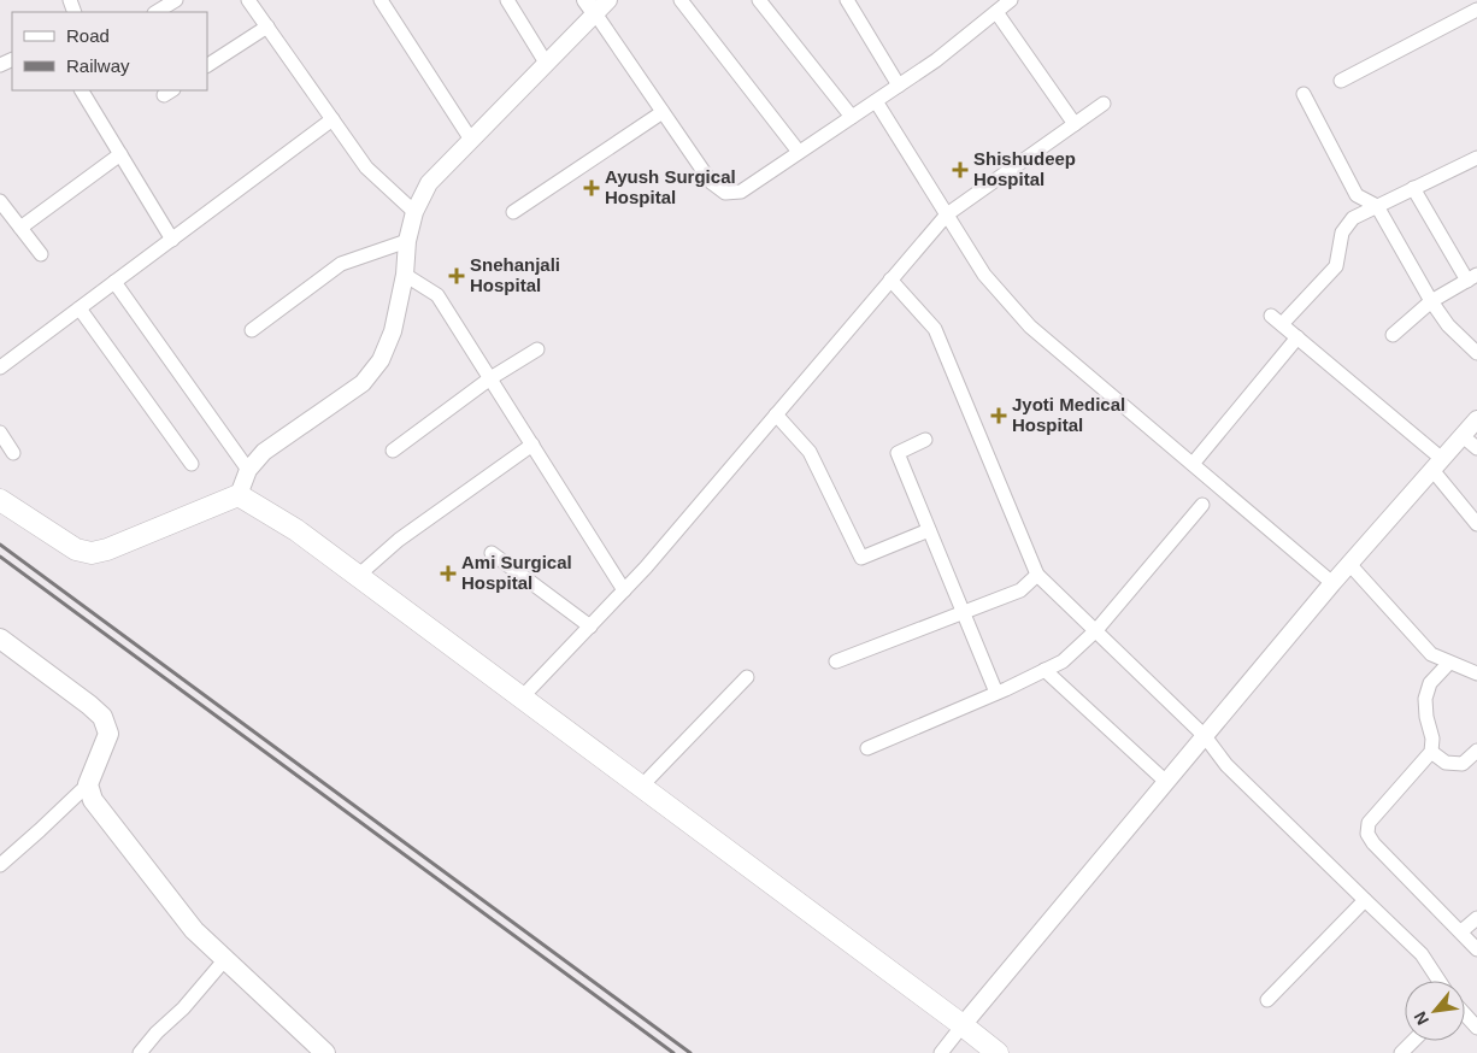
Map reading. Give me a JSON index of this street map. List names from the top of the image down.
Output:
{
  "places": {
    "health": [
      "Shishudeep Hospital",
      "Ayush Surgical Hospital",
      "Snehanjali Hospital",
      "Jyoti Medical Hospital",
      "Ami Surgical Hospital"
    ]
  },
  "legend": ["Road", "Railway"],
  "north": "bottom left"
}
